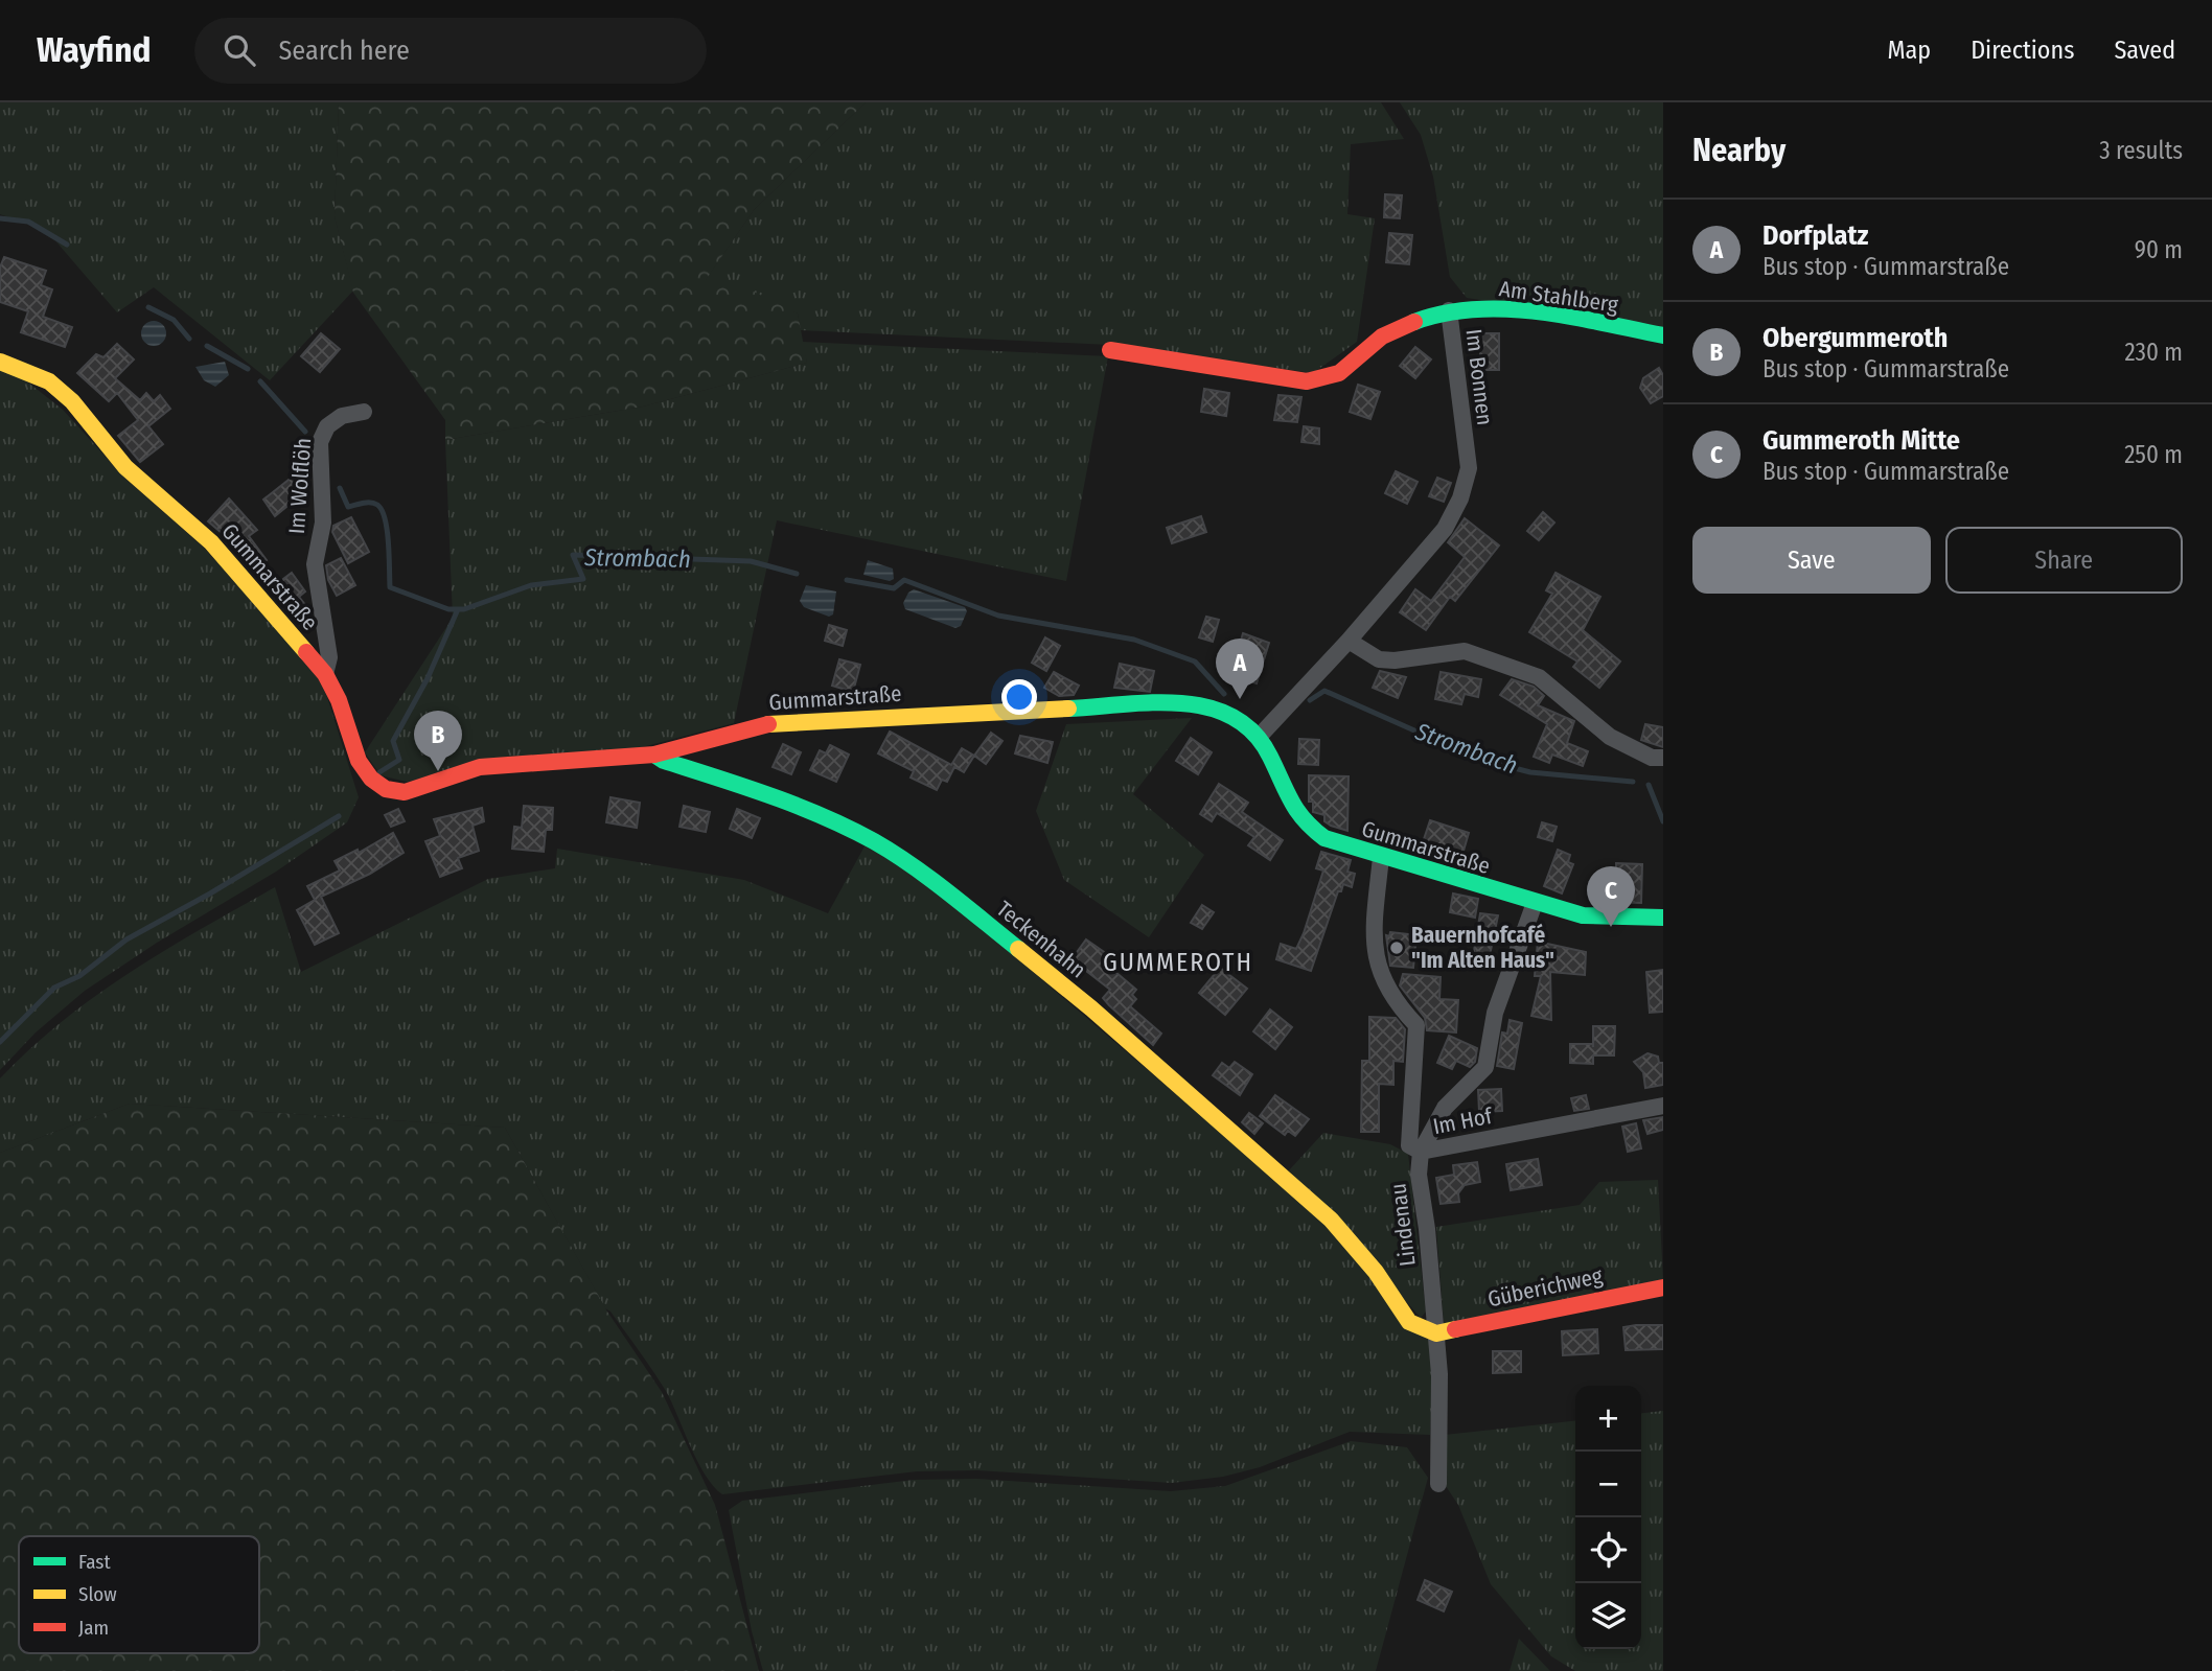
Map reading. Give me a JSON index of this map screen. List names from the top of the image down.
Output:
{
  "streets": {
    "street": [
      "Am Stahlberg",
      "Im Bonnen",
      "Im Wolflöh",
      "Gummarstraße",
      "Teckenhahn",
      "Im Hof",
      "Lindenau",
      "Güberichweg"
    ]
  },
  "crossings": [
    ["Am Stahlberg", "Im Bonnen"],
    ["Im Bonnen", "Gummarstraße"],
    ["Im Wolflöh", "Gummarstraße"],
    ["Gummarstraße", "Teckenhahn"],
    ["Gummarstraße", "Im Hof"],
    ["Gummarstraße", "Lindenau"],
    ["Teckenhahn", "Lindenau"],
    ["Teckenhahn", "Güberichweg"],
    ["Im Hof", "Lindenau"],
    ["Lindenau", "Güberichweg"]
  ],
  "districts": ["GUMMEROTH"],
  "water": ["Strombach"],
  "places": ["Bauernhofcafé \"Im Alten Haus\""],
  "legend": ["Fast", "Slow", "Jam"],
  "page": {
    "header": "Wayfind",
    "search": "Search here",
    "nav": ["Map", "Directions", "Saved"],
    "heading": ["Nearby", "3 results"],
    "list": [
      {
        "mark": "A",
        "name": "Dorfplatz",
        "note": "Bus stop · Gummarstraße",
        "value": "90 m"
      },
      {
        "mark": "B",
        "name": "Obergummeroth",
        "note": "Bus stop · Gummarstraße",
        "value": "230 m"
      },
      {
        "mark": "C",
        "name": "Gummeroth Mitte",
        "note": "Bus stop · Gummarstraße",
        "value": "250 m"
      }
    ],
    "buttons": ["Save", "Share"],
    "pins": ["A", "B", "C"],
    "map_buttons": ["+", "−"]
  }
}
